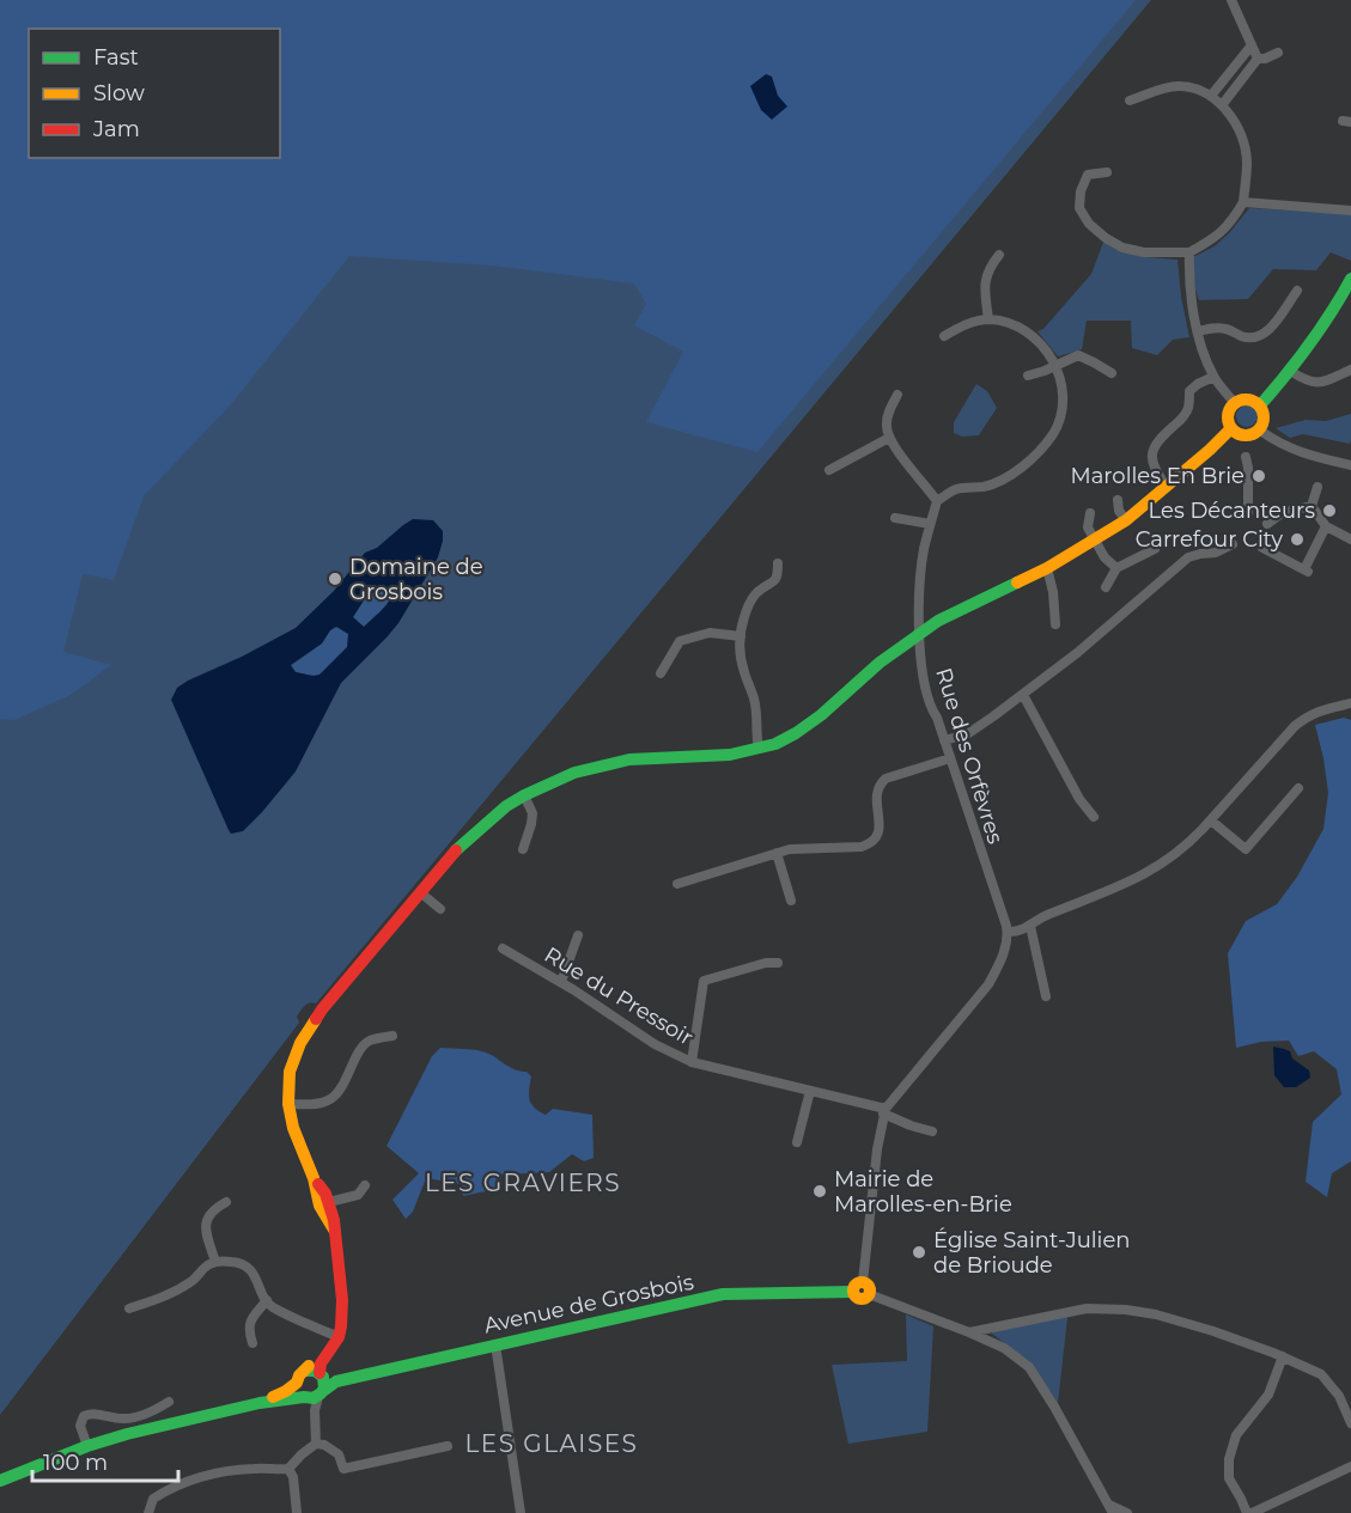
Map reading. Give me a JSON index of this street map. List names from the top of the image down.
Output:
{
  "streets": {
    "street": ["Rue des Orfèvres", "Rue du Pressoir", "Avenue de Grosbois"]
  },
  "districts": ["LES GRAVIERS", "LES GLAISES"],
  "places": [
    "Marolles En Brie",
    "Les Décanteurs",
    "Carrefour City",
    "Domaine de Grosbois",
    "Mairie de Marolles-en-Brie",
    "Église Saint-Julien de Brioude"
  ],
  "legend": ["Fast", "Slow", "Jam"],
  "scale_bar": "100 m"
}
